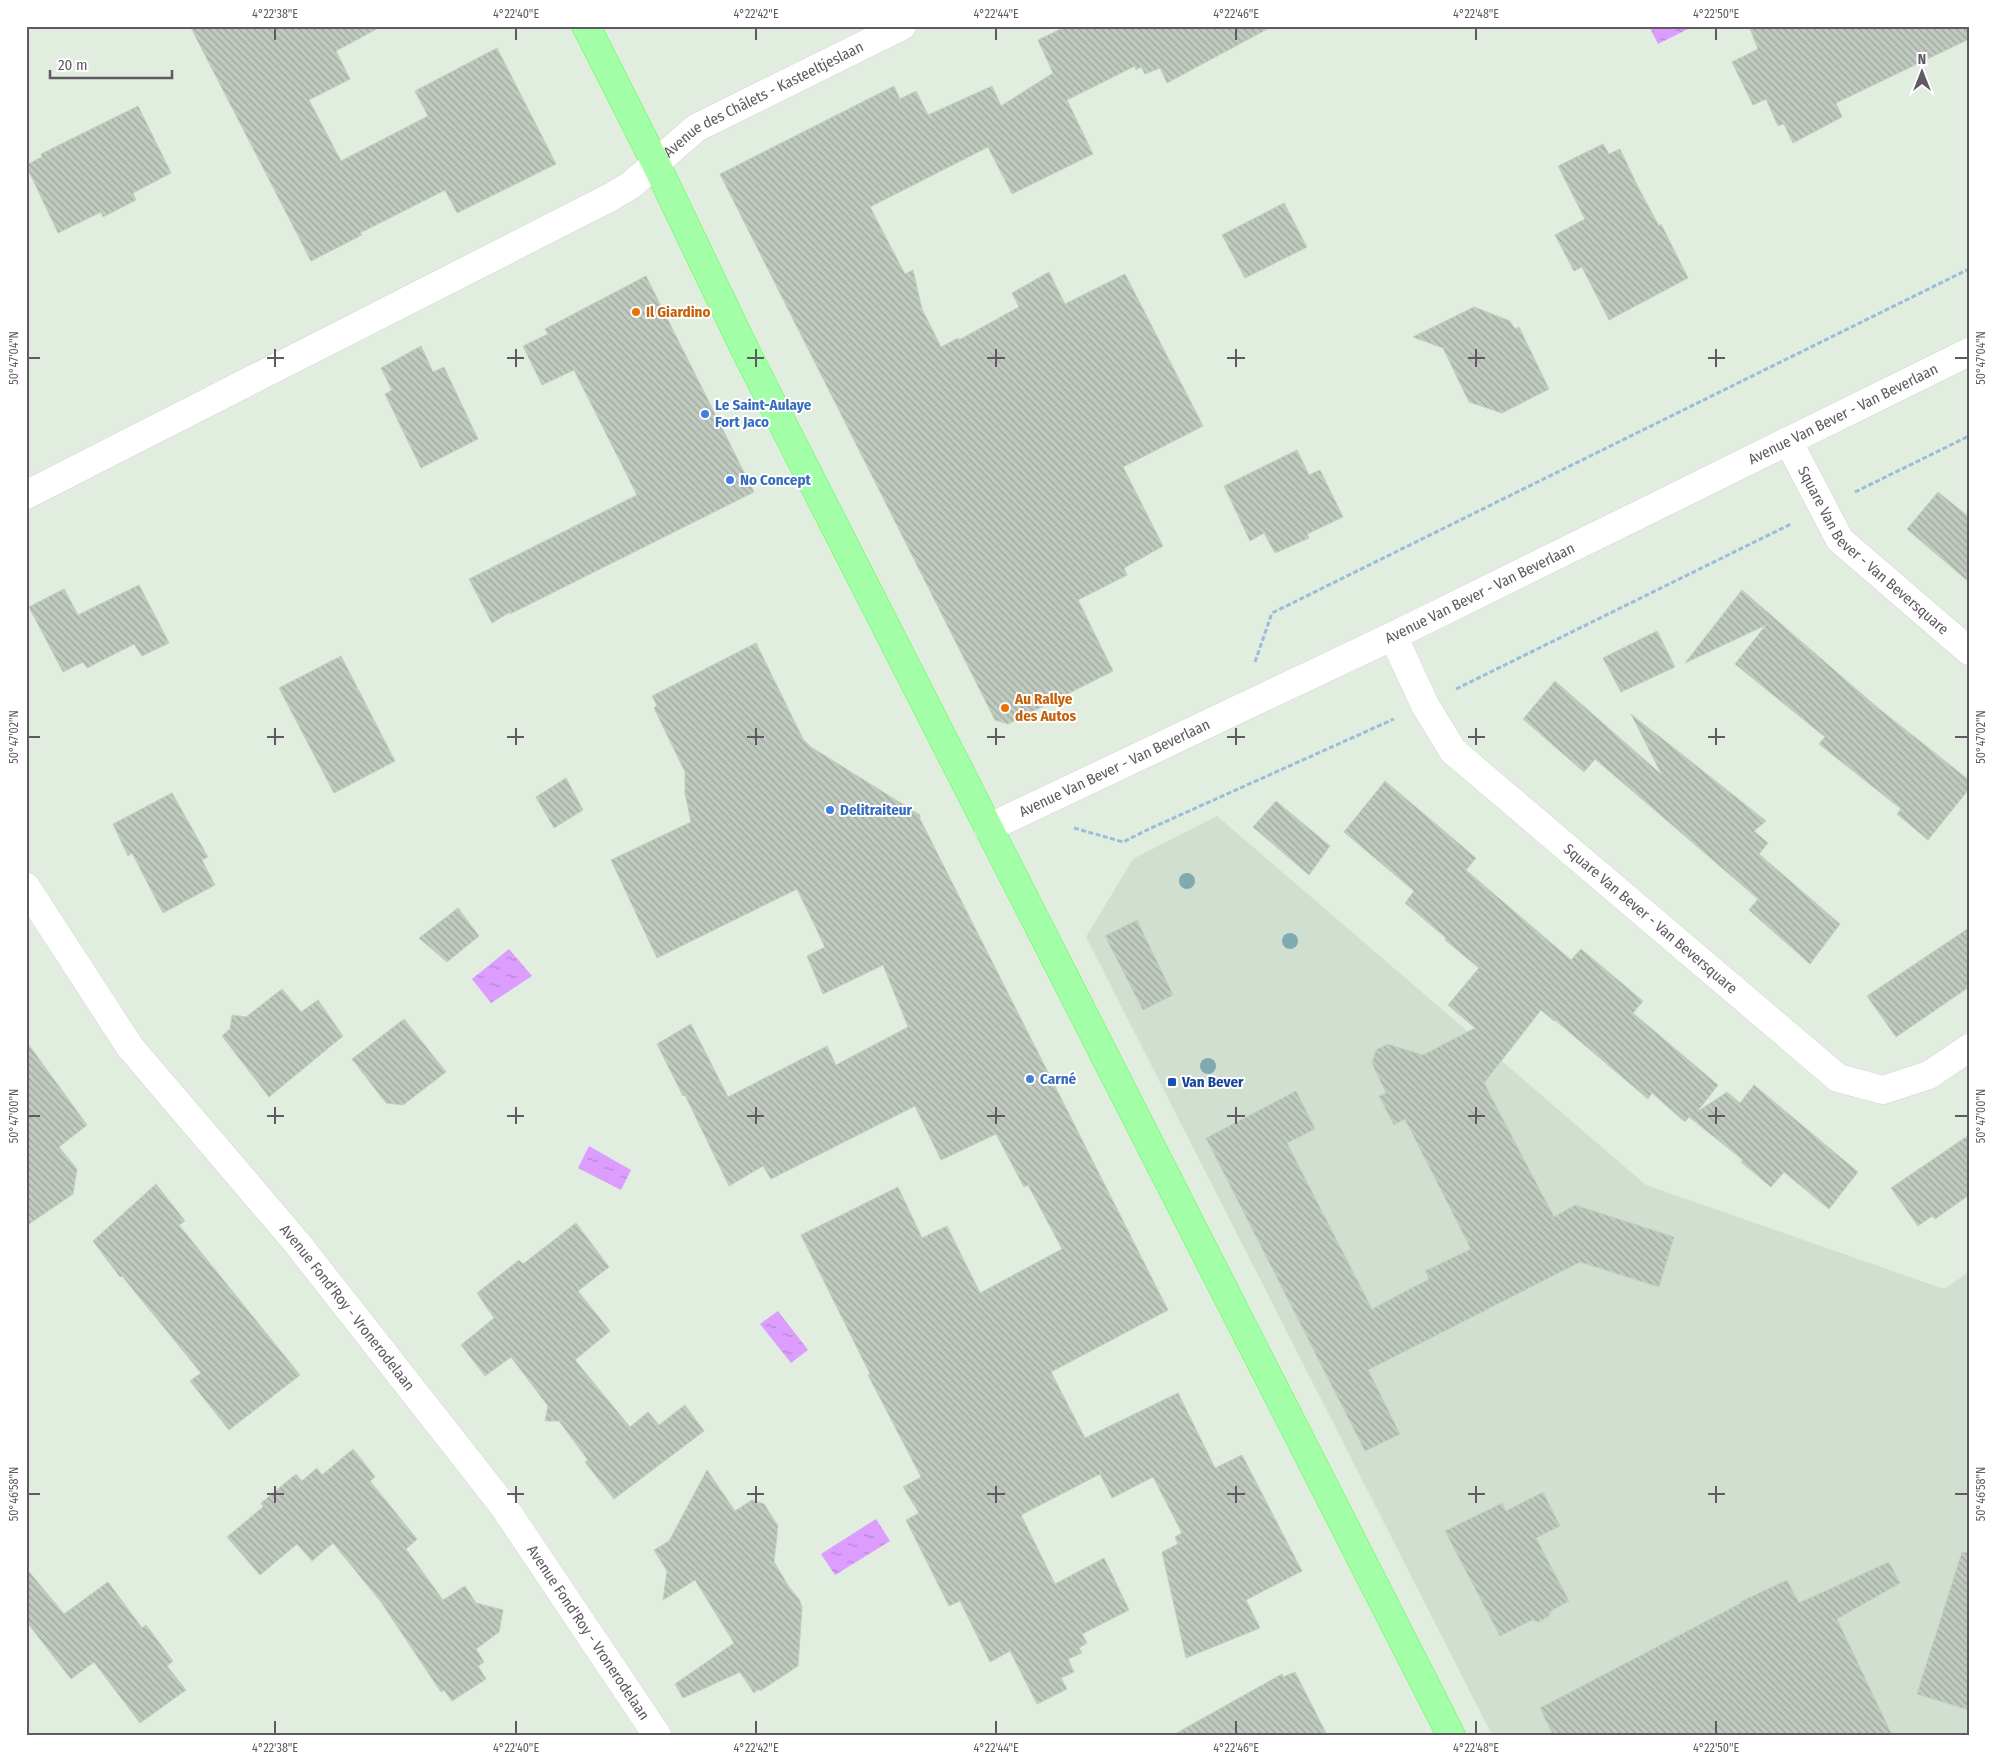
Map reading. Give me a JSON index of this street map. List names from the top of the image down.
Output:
{
  "streets": {
    "street": [
      "Avenue des Châlets - Kasteeltjeslaan",
      "Avenue Van Bever - Van Beverlaan",
      "Square Van Bever - Van Beversquare",
      "Avenue Fond'Roy - Vronerodelaan"
    ]
  },
  "crossings": [
    ["Avenue Van Bever - Van Beverlaan", "Square Van Bever - Van Beversquare"]
  ],
  "places": {
    "other": [
      "Il Giardino",
      "Le Saint-Aulaye Fort Jaco",
      "No Concept",
      "Au Rallye des Autos",
      "Delitraiteur",
      "Carné"
    ],
    "transit": ["Van Bever"]
  },
  "scale_bar": "20 m",
  "north": "top",
  "coordinates": [
    "4°22'38\"E",
    "4°22'40\"E",
    "4°22'42\"E",
    "4°22'44\"E",
    "4°22'46\"E",
    "4°22'48\"E",
    "4°22'50\"E",
    "50°47'04\"N",
    "50°47'02\"N",
    "50°47'00\"N",
    "50°46'58\"N"
  ]
}
